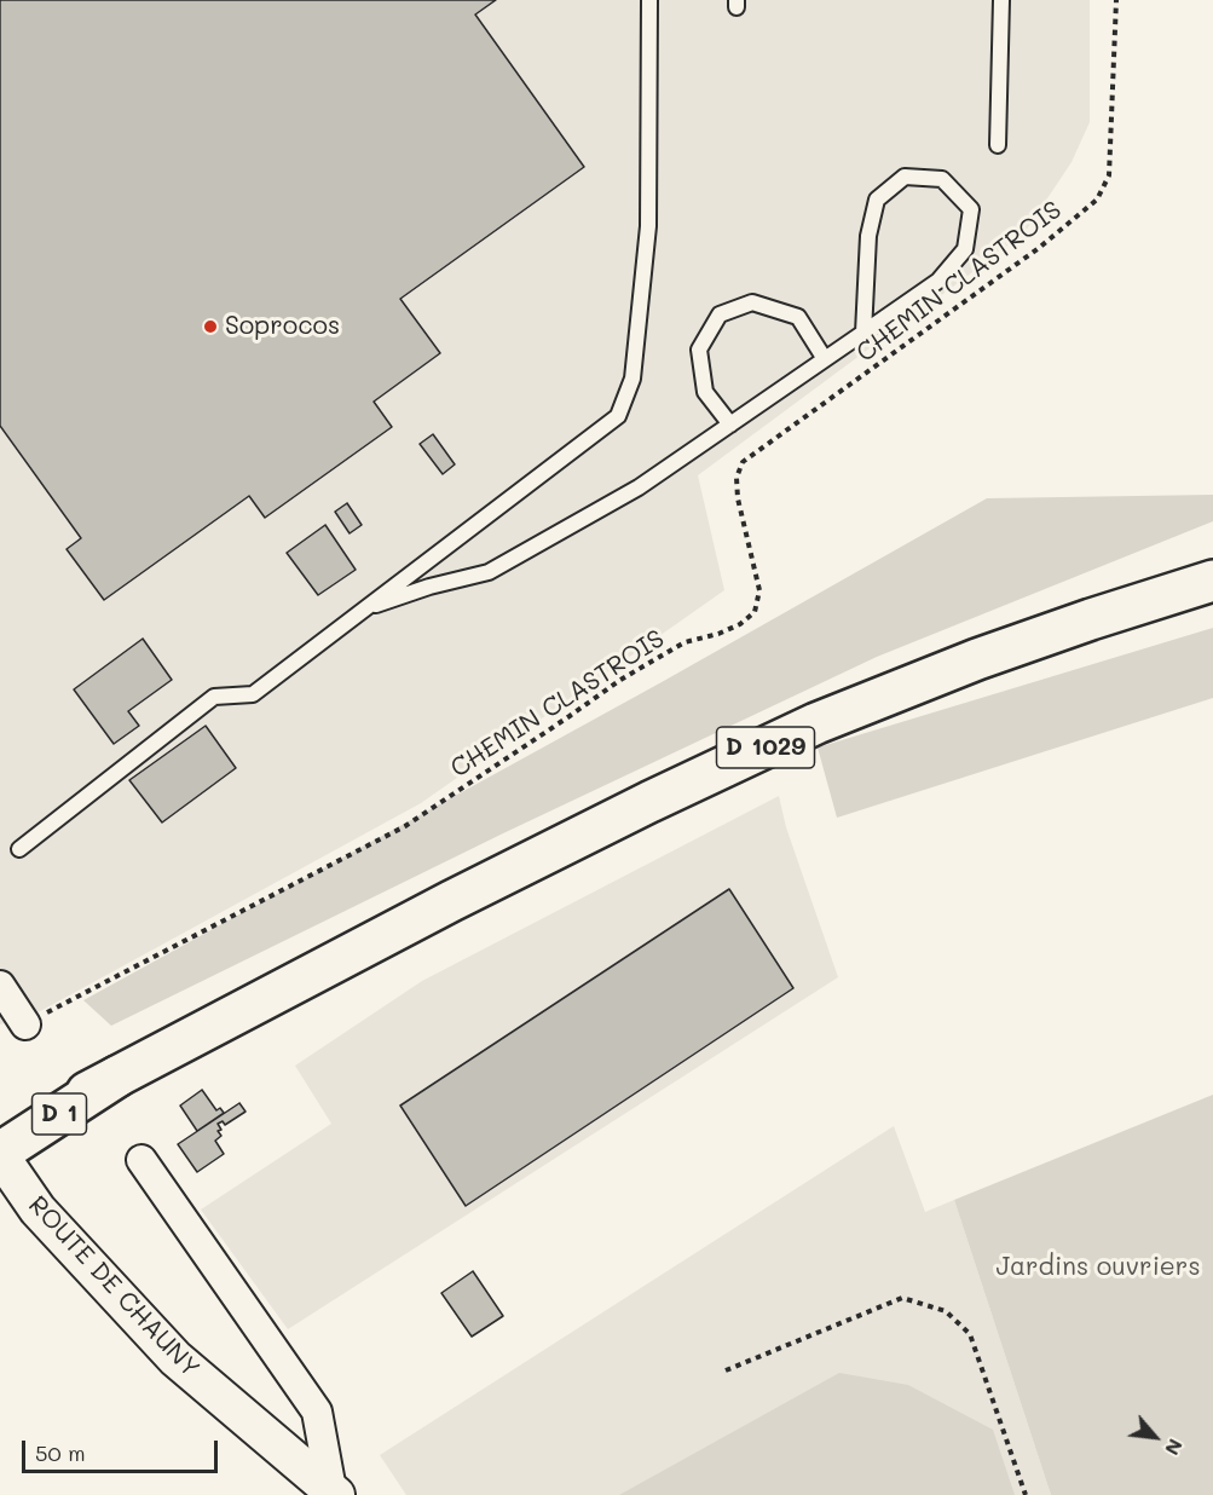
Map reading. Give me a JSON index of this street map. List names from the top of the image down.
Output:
{
  "streets": {
    "main road": ["D 1029", "D 1"],
    "street": ["ROUTE DE CHAUNY"],
    "path": ["CHEMIN CLASTROIS"]
  },
  "crossings": [
    ["D 1029", "D 1"],
    ["D 1", "ROUTE DE CHAUNY"]
  ],
  "parks": ["Jardins ouvriers"],
  "places": ["Soprocos"],
  "scale_bar": "50 m",
  "north": "bottom right"
}
